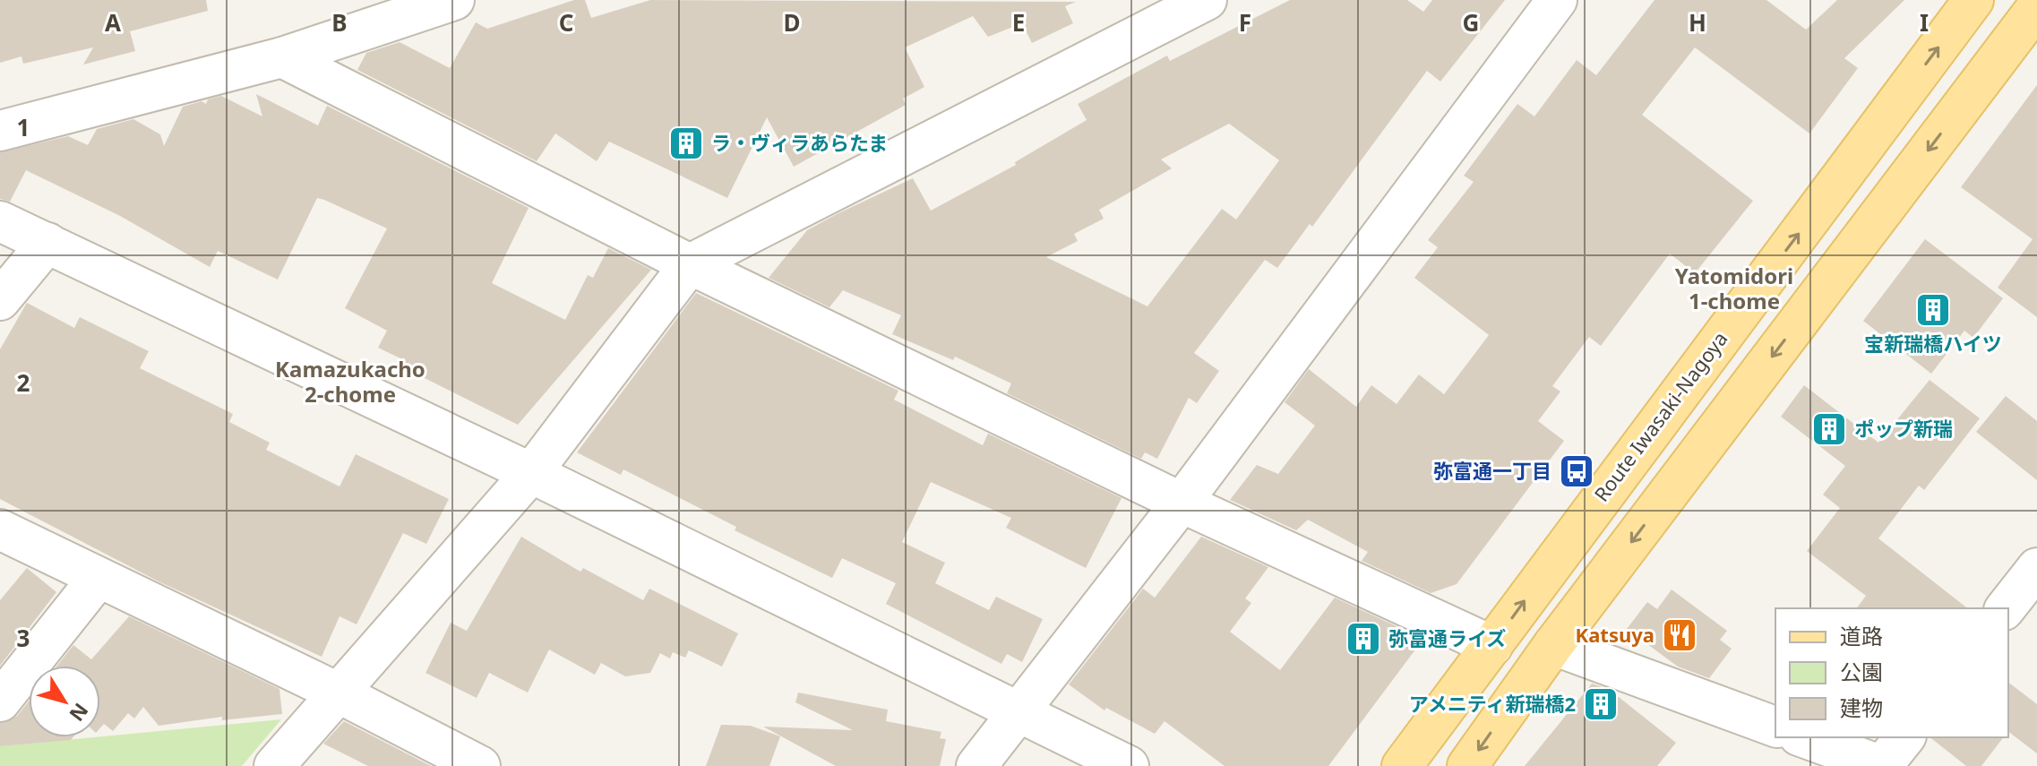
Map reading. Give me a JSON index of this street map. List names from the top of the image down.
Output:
{
  "streets": {
    "main road": ["Route Iwasaki-Nagoya"]
  },
  "districts": ["Yatomidori 1-chome", "Kamazukacho 2-chome"],
  "places": {
    "building": [
      "ラ・ヴィラあらたま",
      "宝新瑞橋ハイツ",
      "ポップ新瑞",
      "弥富通ライズ",
      "アメニティ新瑞橋2"
    ],
    "bus stop": ["弥富通一丁目"],
    "restaurant": ["Katsuya"]
  },
  "legend": ["道路", "公園", "建物"],
  "north": "bottom right",
  "grid": {
    "columns": [
      "A",
      "B",
      "C",
      "D",
      "E",
      "F",
      "G",
      "H",
      "I"
    ],
    "rows": ["1", "2", "3"]
  }
}
